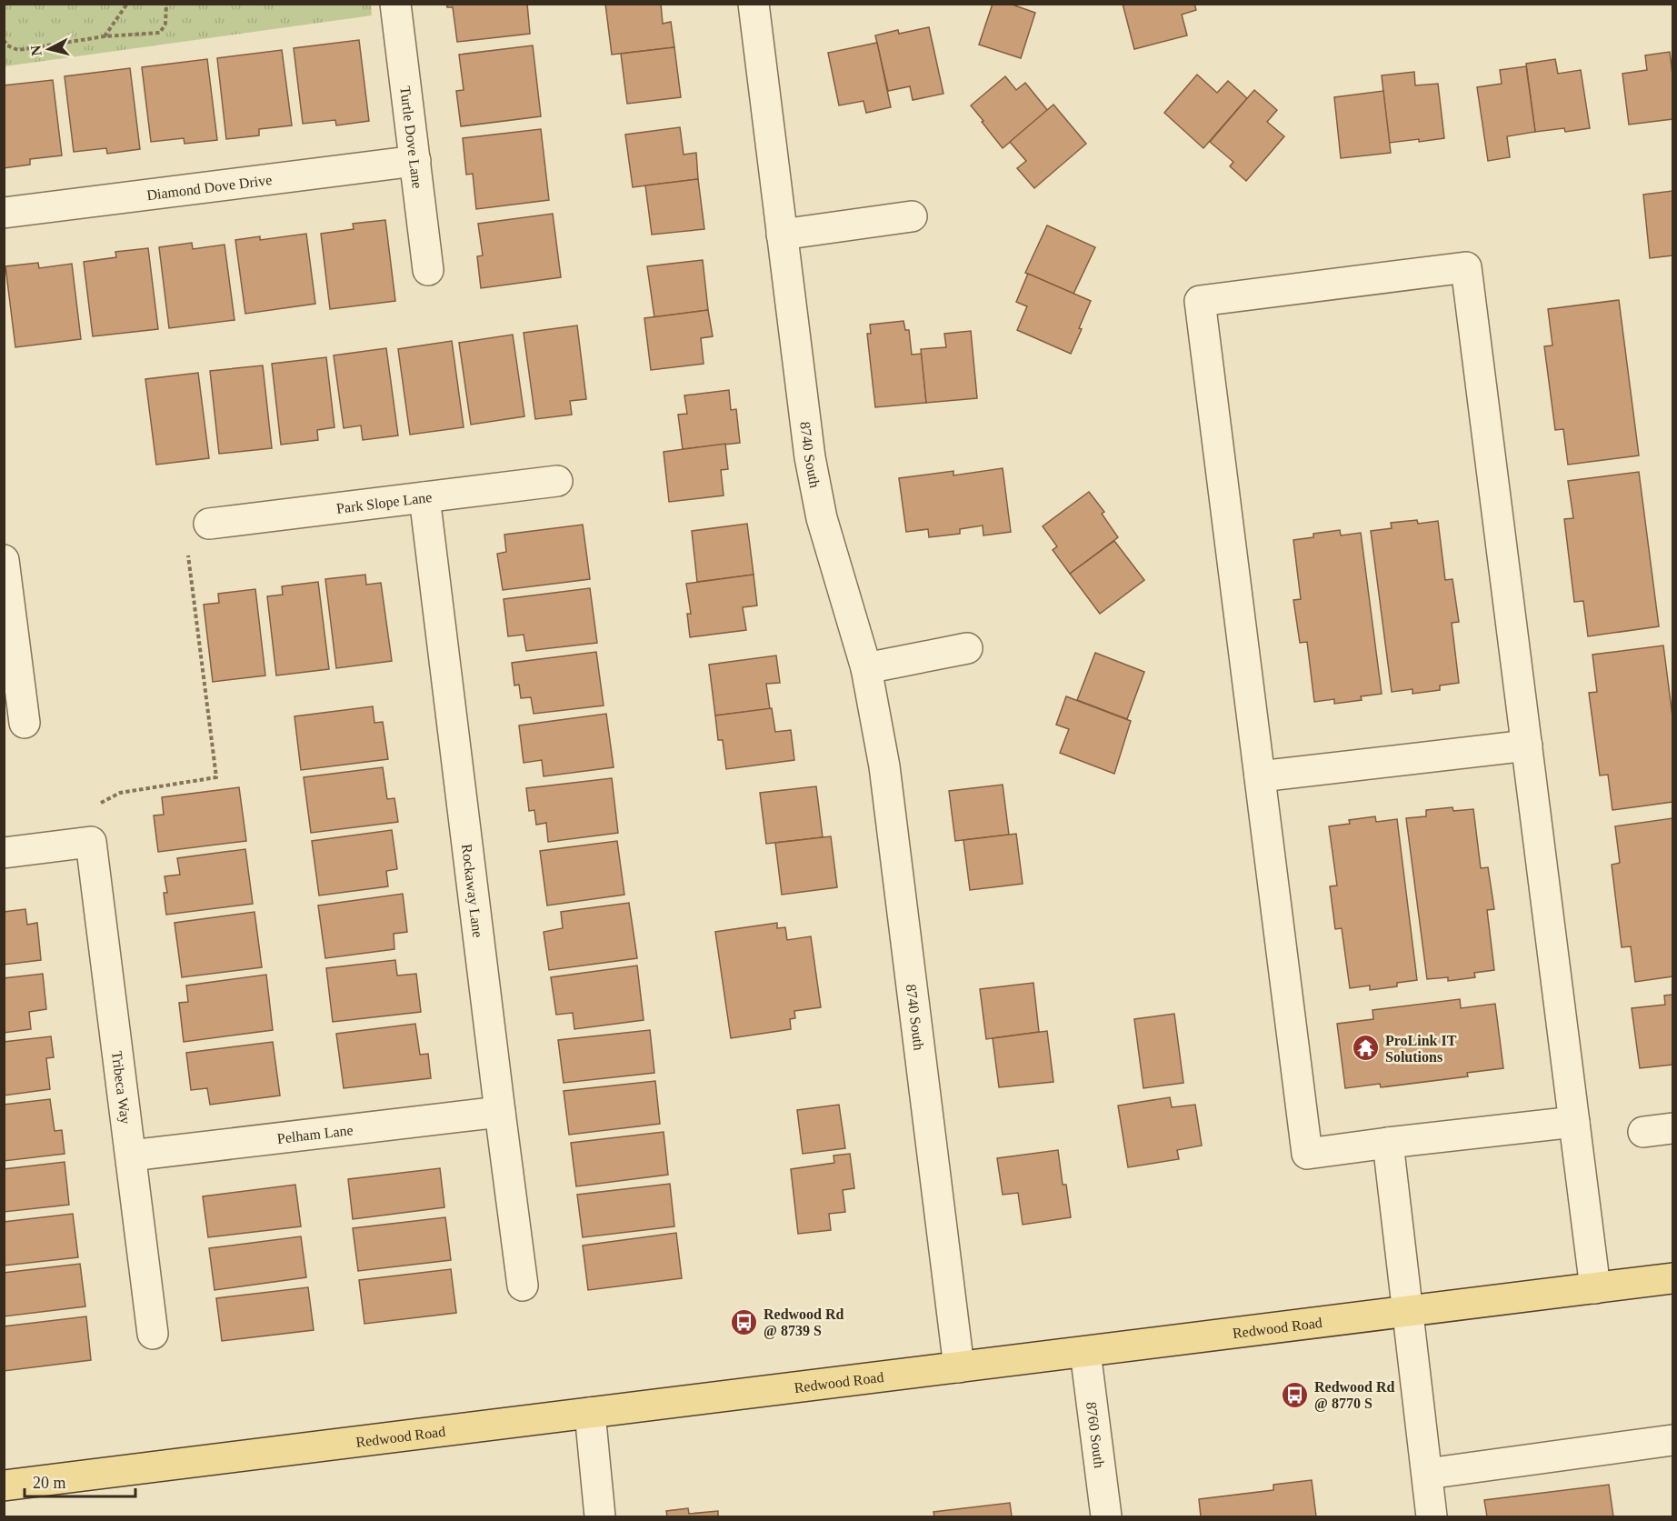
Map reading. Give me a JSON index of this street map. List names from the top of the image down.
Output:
{
  "streets": {
    "main road": ["Redwood Road"],
    "street": [
      "Turtle Dove Lane",
      "Diamond Dove Drive",
      "8740 South",
      "Park Slope Lane",
      "Rockaway Lane",
      "Tribeca Way",
      "Pelham Lane",
      "8760 South"
    ]
  },
  "crossings": [
    ["Turtle Dove Lane", "Diamond Dove Drive"],
    ["8740 South", "Redwood Road"],
    ["Park Slope Lane", "Rockaway Lane"],
    ["Rockaway Lane", "Pelham Lane"],
    ["Tribeca Way", "Pelham Lane"],
    ["Redwood Road", "8760 South"]
  ],
  "places": {
    "temple": ["ProLink IT Solutions"],
    "bus stop": ["Redwood Rd @ 8739 S", "Redwood Rd @ 8770 S"]
  },
  "scale_bar": "20 m",
  "north": "left"
}
